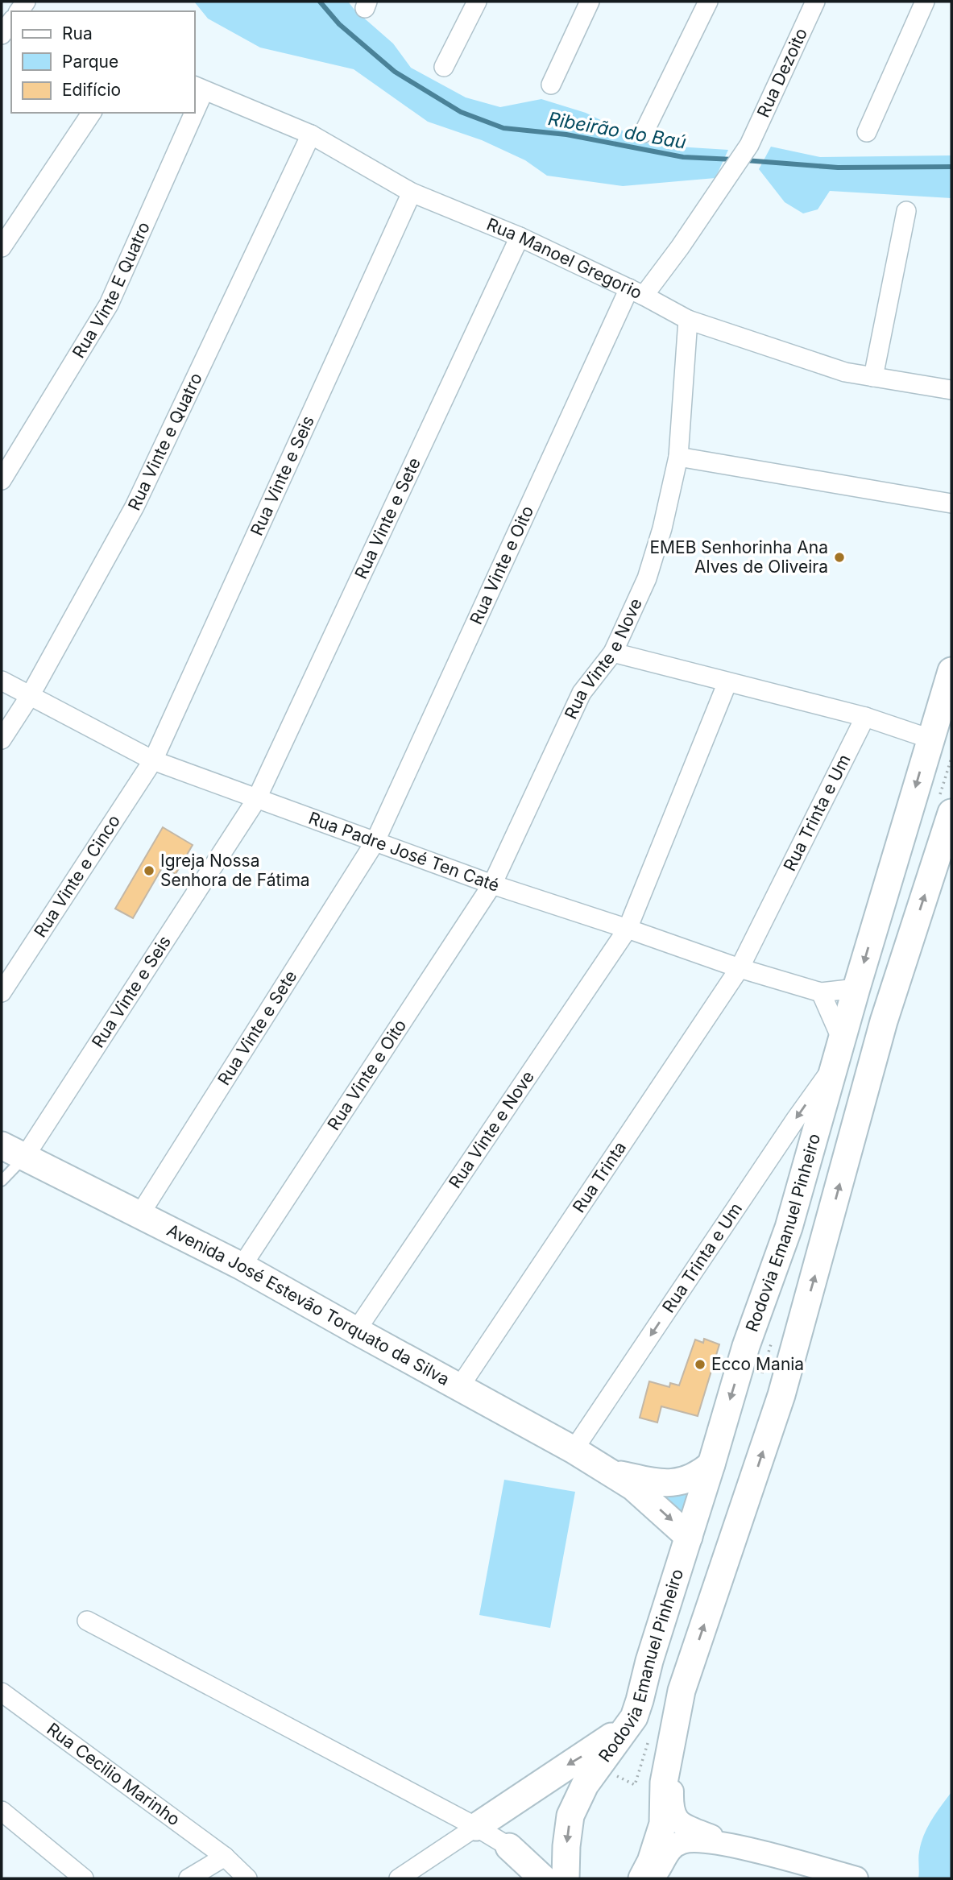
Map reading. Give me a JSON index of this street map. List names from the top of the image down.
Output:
{
  "streets": {
    "main road": ["Rodovia Emanuel Pinheiro", "Avenida José Estevão Torquato da Silva"],
    "street": [
      "Rua Dezoito",
      "Rua Manoel Gregorio",
      "Rua Vinte E Quatro",
      "Rua Vinte e Quatro",
      "Rua Vinte e Seis",
      "Rua Vinte e Sete",
      "Rua Vinte e Oito",
      "Rua Vinte e Nove",
      "Rua Trinta e Um",
      "Rua Padre José Ten Caté",
      "Rua Vinte e Cinco",
      "Rua Trinta",
      "Rua Cecilio Marinho"
    ]
  },
  "crossings": [
    ["Rua Dezoito", "Rua Manoel Gregorio"],
    ["Rua Dezoito", "Rua Vinte e Oito"],
    ["Rua Manoel Gregorio", "Rua Vinte e Quatro"],
    ["Rua Manoel Gregorio", "Rua Vinte e Seis"],
    ["Rua Manoel Gregorio", "Rua Vinte e Sete"],
    ["Rua Manoel Gregorio", "Rua Vinte e Oito"],
    ["Rua Manoel Gregorio", "Rua Vinte e Nove"],
    ["Rua Vinte e Quatro", "Rua Padre José Ten Caté"],
    ["Rua Vinte e Seis", "Rua Vinte e Sete"],
    ["Rua Vinte e Seis", "Rua Padre José Ten Caté"],
    ["Rua Vinte e Seis", "Rua Vinte e Cinco"],
    ["Rua Vinte e Seis", "Avenida José Estevão Torquato da Silva"],
    ["Rua Vinte e Sete", "Rua Vinte e Oito"],
    ["Rua Vinte e Sete", "Rua Padre José Ten Caté"],
    ["Rua Vinte e Sete", "Avenida José Estevão Torquato da Silva"],
    ["Rua Vinte e Oito", "Rua Vinte e Nove"],
    ["Rua Vinte e Oito", "Rua Padre José Ten Caté"],
    ["Rua Vinte e Oito", "Avenida José Estevão Torquato da Silva"],
    ["Rua Vinte e Nove", "Rua Padre José Ten Caté"],
    ["Rua Vinte e Nove", "Avenida José Estevão Torquato da Silva"],
    ["Rua Trinta e Um", "Rua Padre José Ten Caté"],
    ["Rua Trinta e Um", "Rua Trinta"],
    ["Rua Trinta e Um", "Rodovia Emanuel Pinheiro"],
    ["Rua Trinta e Um", "Avenida José Estevão Torquato da Silva"],
    ["Rua Padre José Ten Caté", "Rua Vinte e Cinco"],
    ["Rua Padre José Ten Caté", "Rua Trinta"],
    ["Rua Trinta", "Avenida José Estevão Torquato da Silva"],
    ["Rodovia Emanuel Pinheiro", "Avenida José Estevão Torquato da Silva"]
  ],
  "one_way": ["Rua Trinta e Um"],
  "water": ["Ribeirão do Baú"],
  "places": ["EMEB Senhorinha Ana Alves de Oliveira", "Igreja Nossa Senhora de Fátima", "Ecco Mania"],
  "legend": ["Rua", "Parque", "Edifício"]
}
